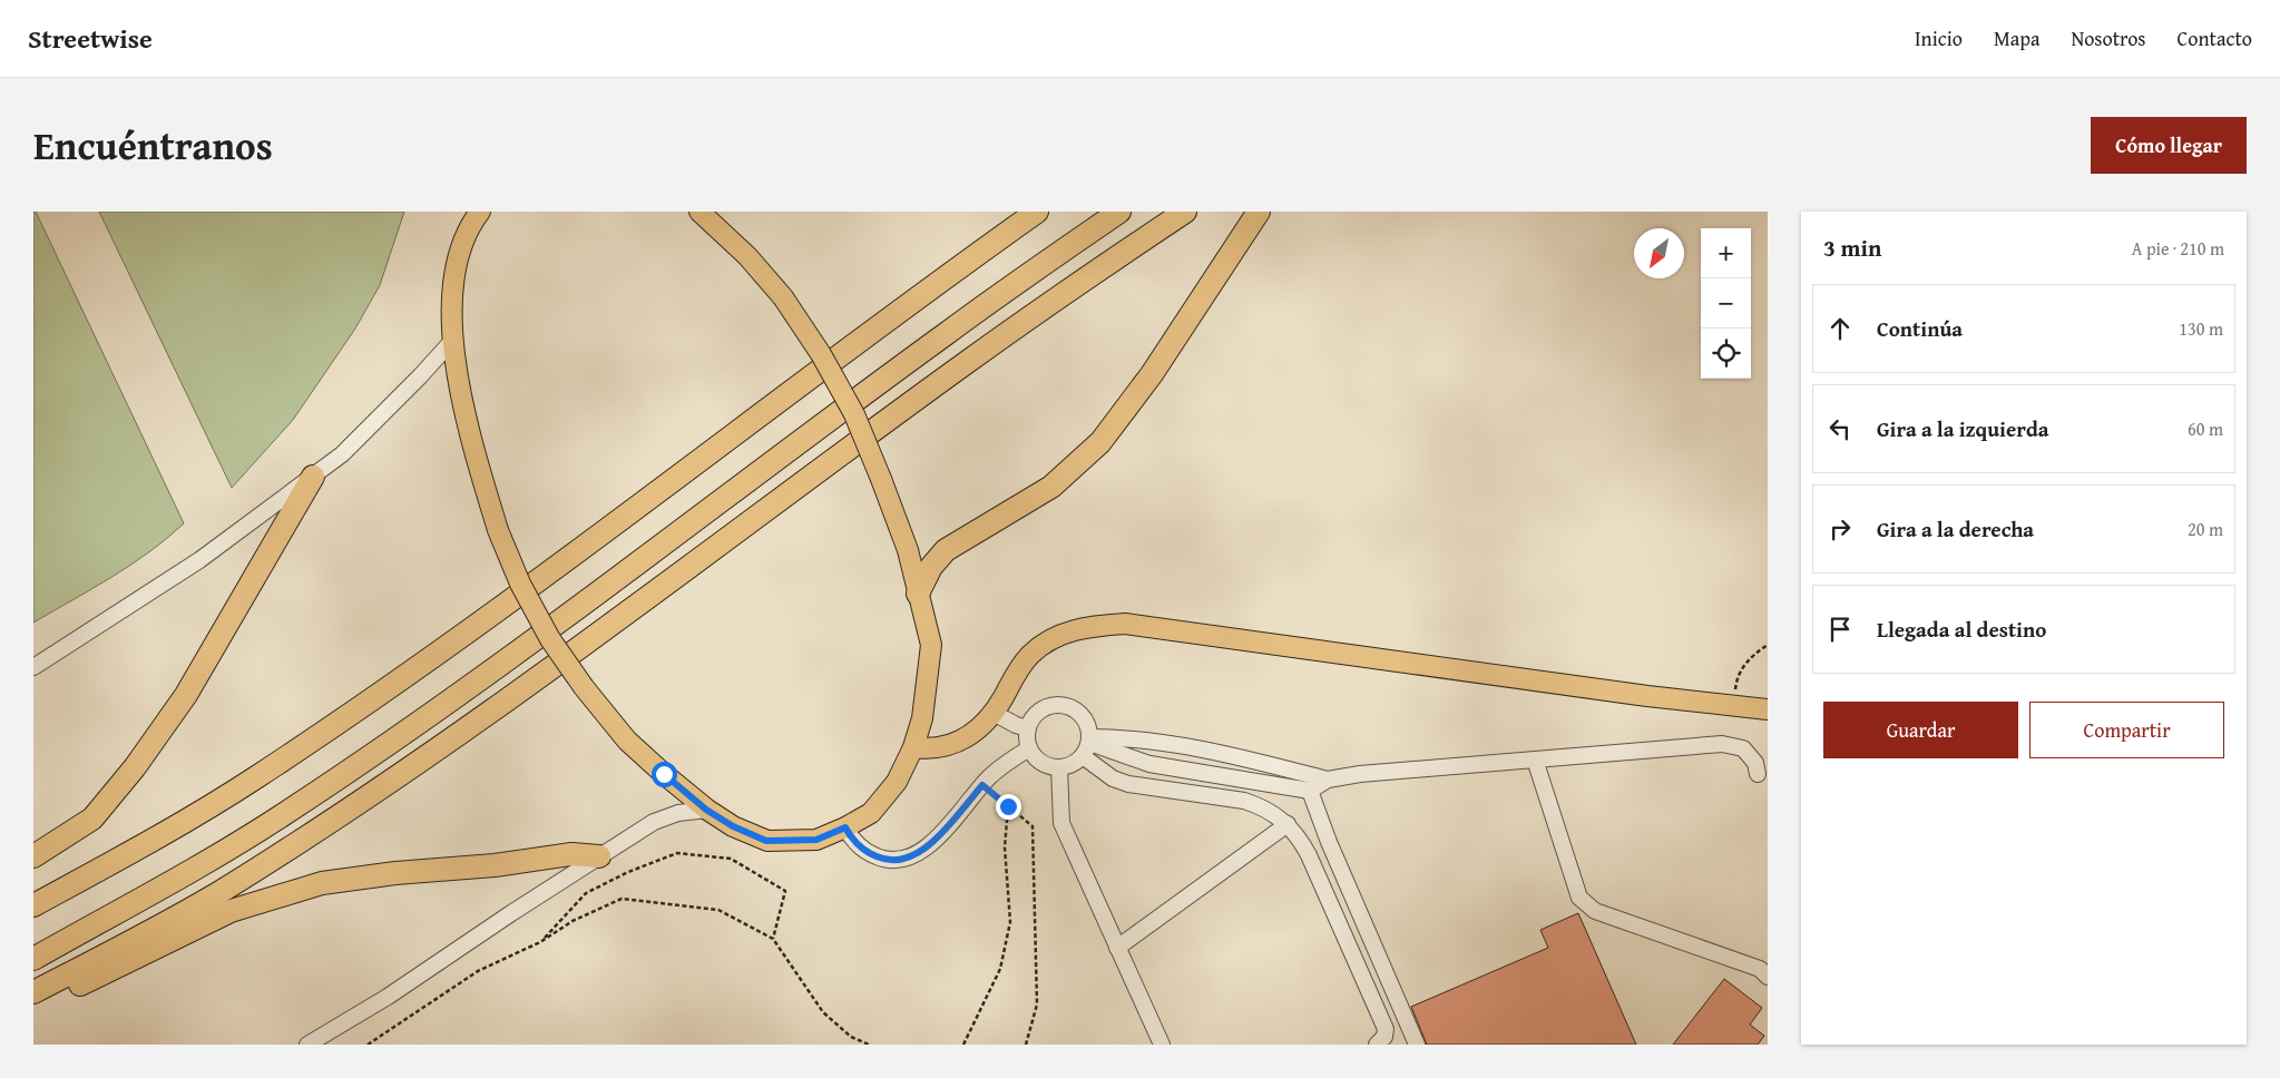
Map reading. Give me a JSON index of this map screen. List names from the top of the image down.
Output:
{
  "north": "bottom left",
  "page": {
    "header": "Streetwise",
    "nav": [
      "Inicio",
      "Mapa",
      "Nosotros",
      "Contacto"
    ],
    "title": "Encuéntranos",
    "buttons": [
      "Cómo llegar",
      ["Guardar", "Compartir"]
    ],
    "heading": ["3 min", "A pie · 210 m"],
    "map_buttons": ["+", "−"],
    "list": [
      ["Continúa", "130 m"],
      ["Gira a la izquierda", "60 m"],
      ["Gira a la derecha", "20 m"],
      "Llegada al destino"
    ]
  }
}
